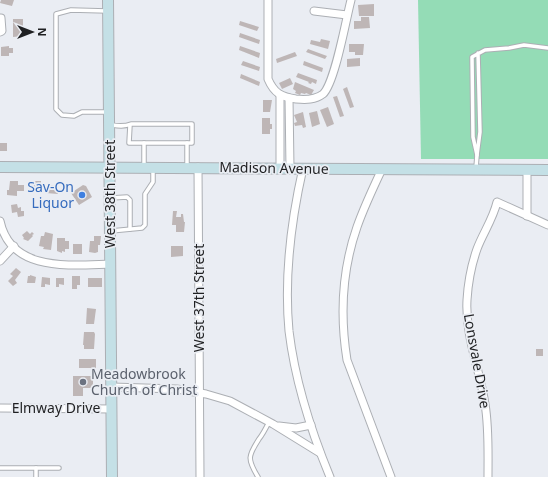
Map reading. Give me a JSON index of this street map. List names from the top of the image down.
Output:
{
  "streets": {
    "street": [
      "Madison Avenue",
      "West 38th Street",
      "West 37th Street",
      "Lonsvale Drive",
      "Elmway Drive"
    ]
  },
  "crossings": [
    ["Madison Avenue", "West 38th Street"],
    ["Madison Avenue", "West 37th Street"],
    ["West 38th Street", "Elmway Drive"],
    ["West 37th Street", "Elmway Drive"]
  ],
  "places": ["Sav-On Liquor", "Meadowbrook Church of Christ"],
  "north": "right"
}
